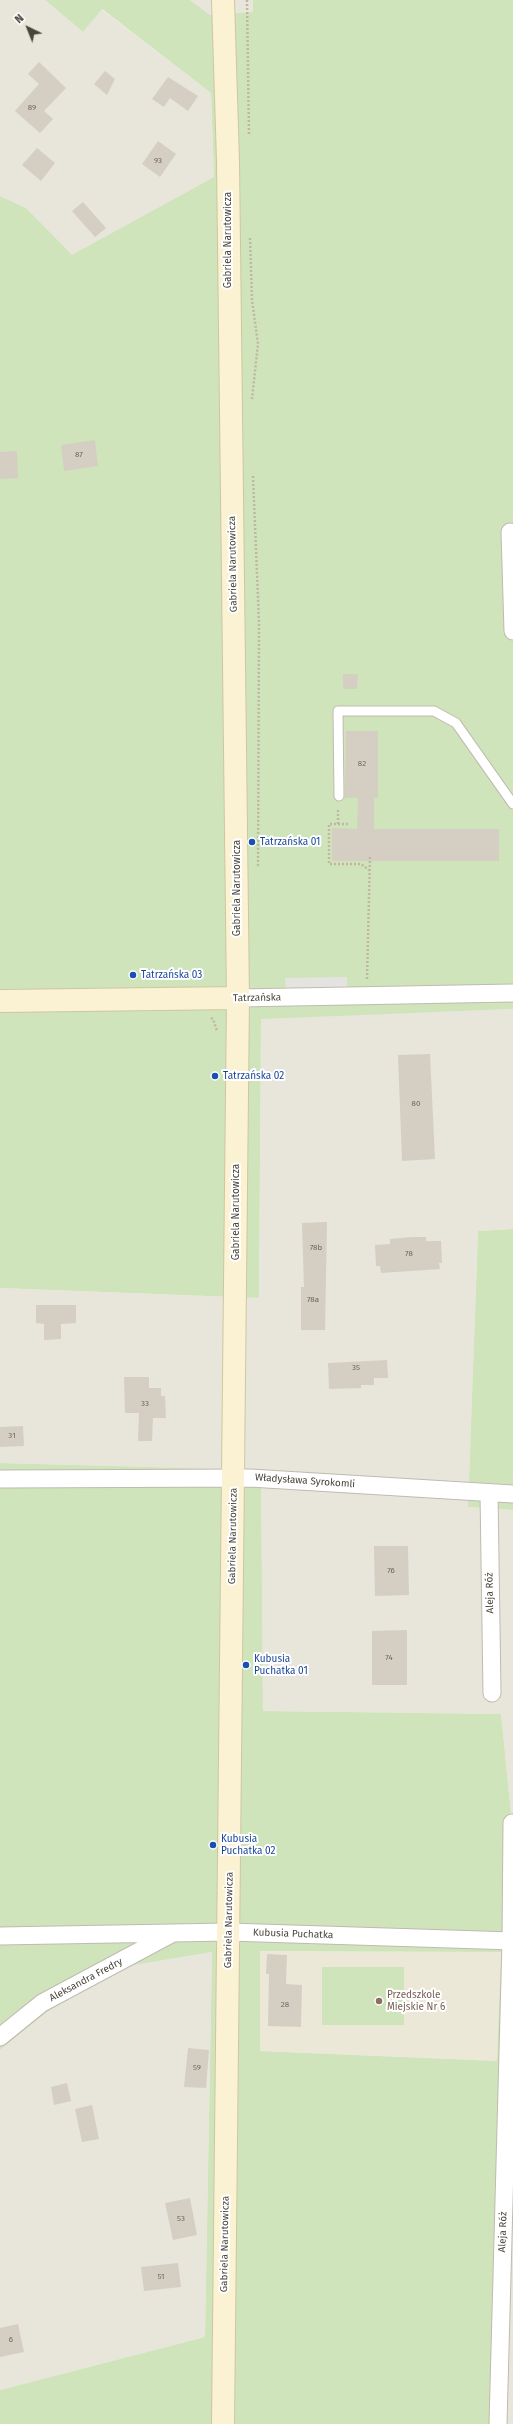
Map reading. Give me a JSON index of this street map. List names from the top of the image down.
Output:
{
  "streets": {
    "street": [
      "Gabriela Narutowicza",
      "Tatrzańska",
      "Władysława Syrokomli",
      "Aleja Róż",
      "Kubusia Puchatka",
      "Aleksandra Fredry"
    ]
  },
  "crossings": [
    ["Gabriela Narutowicza", "Tatrzańska"],
    ["Gabriela Narutowicza", "Władysława Syrokomli"],
    ["Gabriela Narutowicza", "Kubusia Puchatka"],
    ["Władysława Syrokomli", "Aleja Róż"],
    ["Aleja Róż", "Kubusia Puchatka"],
    ["Kubusia Puchatka", "Aleksandra Fredry"]
  ],
  "places": [
    "Tatrzańska 01",
    "Tatrzańska 03",
    "Tatrzańska 02",
    "Kubusia Puchatka 01",
    "Kubusia Puchatka 02",
    "Przedszkole Miejskie Nr 6"
  ],
  "house_numbers": [
    "89",
    "93",
    "87",
    "82",
    "80",
    "78b",
    "78",
    "78a",
    "35",
    "33",
    "31",
    "76",
    "74",
    "28",
    "59",
    "53",
    "51",
    "6"
  ],
  "north": "top left"
}
